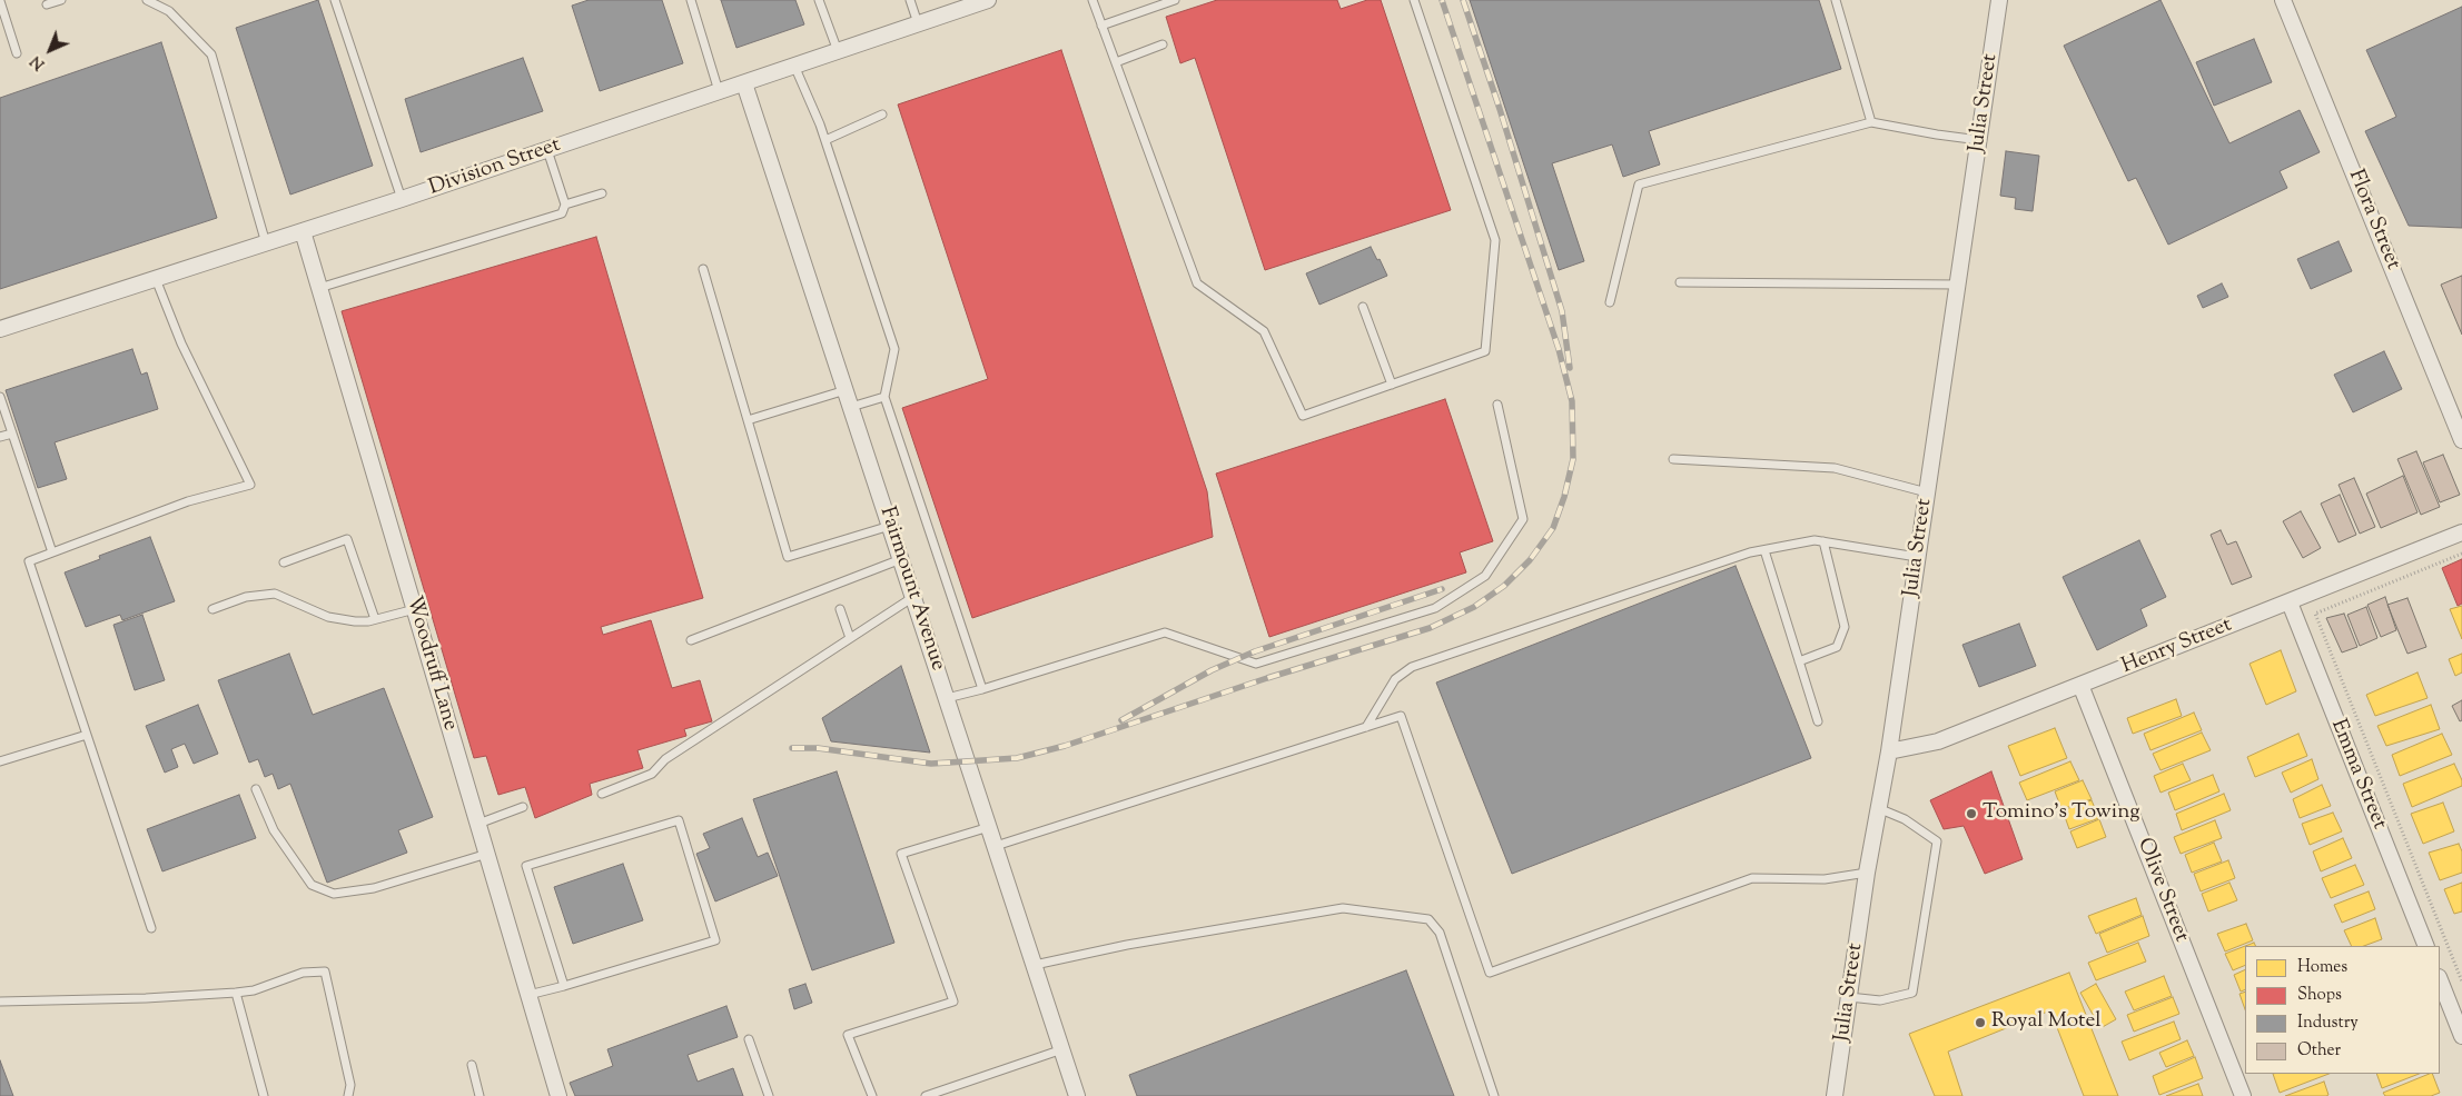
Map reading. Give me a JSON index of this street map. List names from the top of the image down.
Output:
{
  "streets": {
    "street": [
      "Julia Street",
      "Division Street",
      "Flora Street",
      "Fairmount Avenue",
      "Henry Street",
      "Woodruff Lane",
      "Emma Street",
      "Olive Street"
    ]
  },
  "crossings": [
    ["Julia Street", "Henry Street"],
    ["Division Street", "Fairmount Avenue"],
    ["Division Street", "Woodruff Lane"],
    ["Henry Street", "Emma Street"],
    ["Henry Street", "Olive Street"]
  ],
  "places": ["Tomino's Towing", "Royal Motel"],
  "legend": [
    "Homes",
    "Shops",
    "Industry",
    "Other"
  ],
  "north": "bottom left"
}
